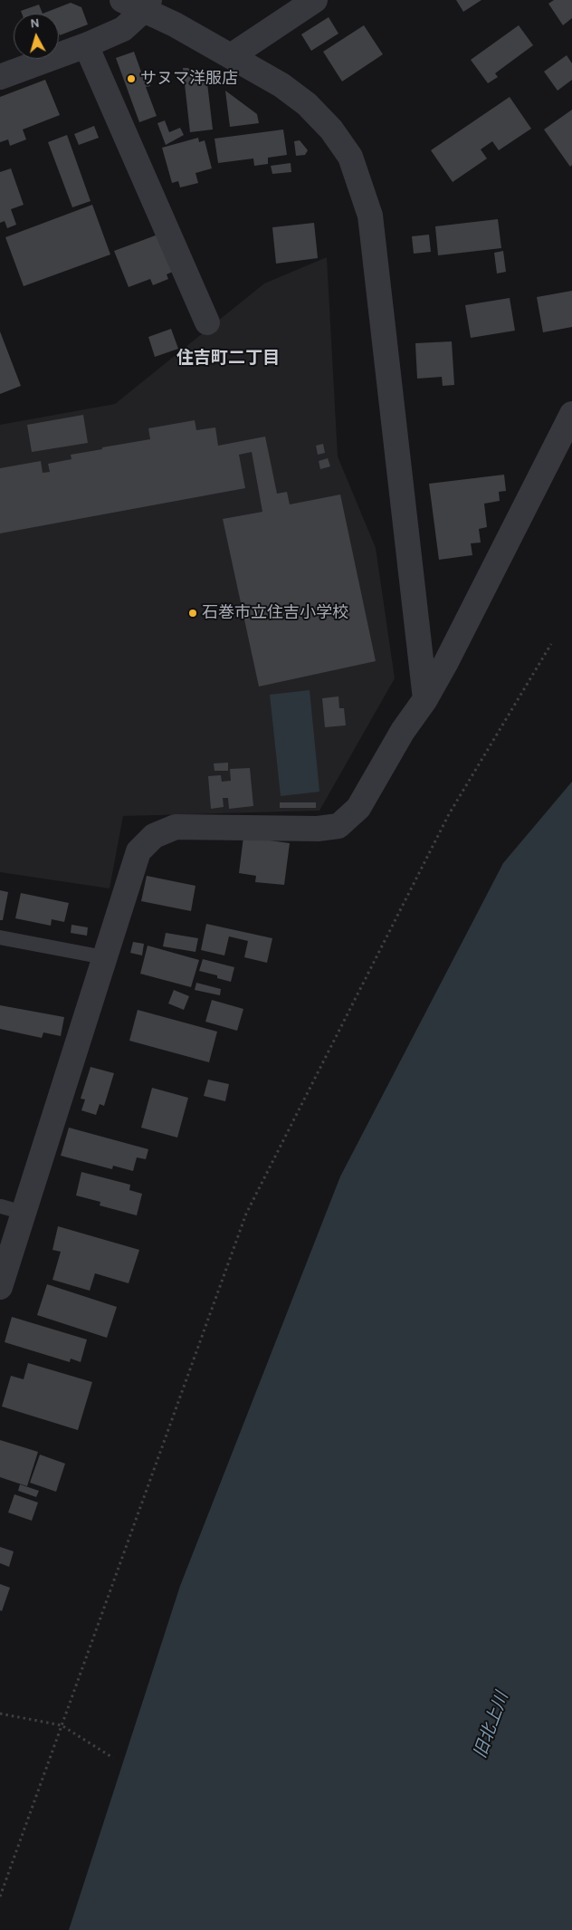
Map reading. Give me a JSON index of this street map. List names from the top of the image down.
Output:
{
  "districts": ["住吉町二丁目"],
  "water": ["旧北上川"],
  "places": ["サヌマ洋服店", "石巻市立住吉小学校"],
  "north": "top"
}
